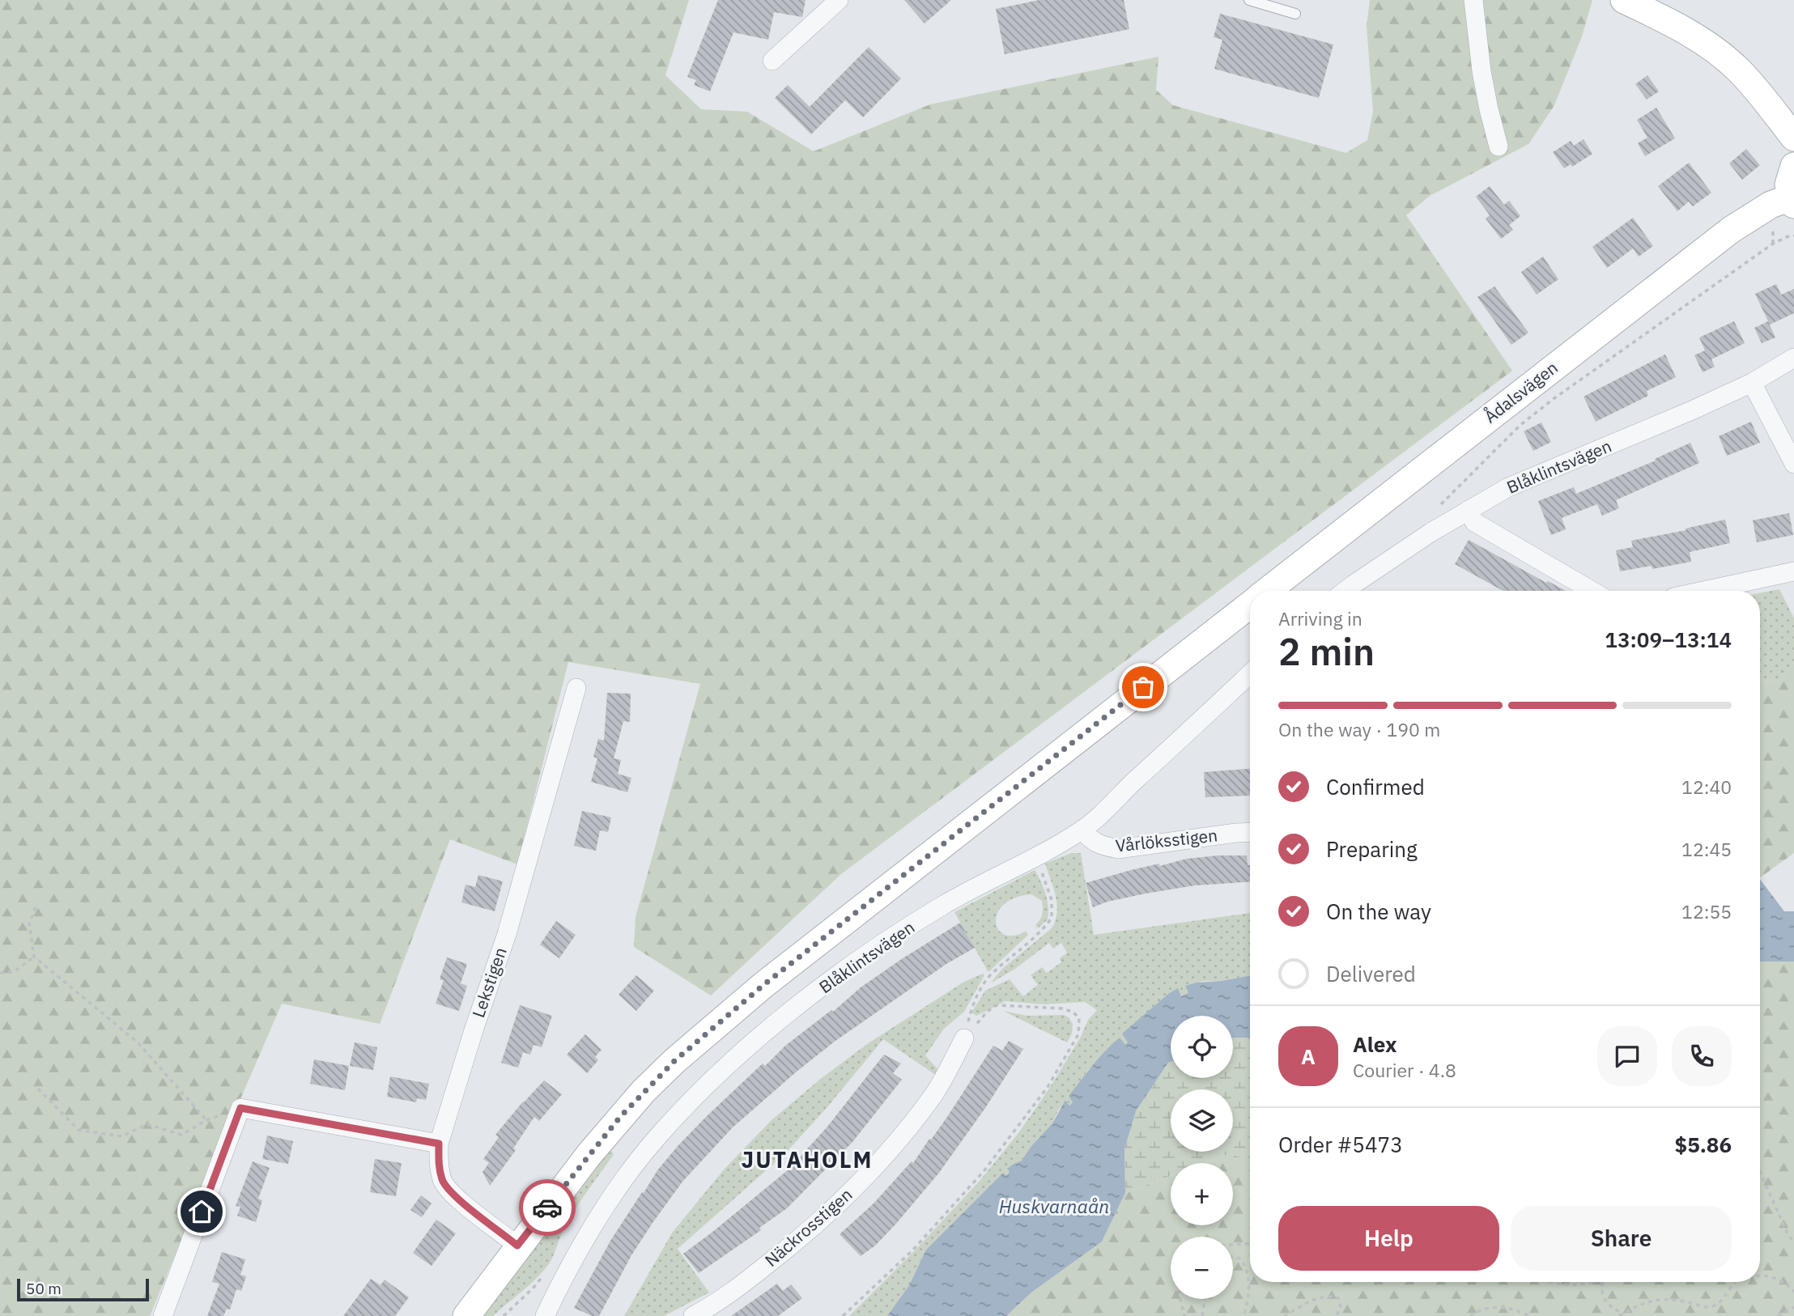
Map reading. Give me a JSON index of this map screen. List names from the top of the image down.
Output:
{
  "streets": {
    "main road": ["Ådalsvägen"],
    "street": [
      "Blåklintsvägen",
      "Vårlöksstigen",
      "Lekstigen",
      "Näckrosstigen"
    ]
  },
  "crossings": [
    ["Ådalsvägen", "Lekstigen"],
    ["Blåklintsvägen", "Vårlöksstigen"]
  ],
  "districts": ["JUTAHOLM"],
  "water": ["Huskvarnaån"],
  "scale_bar": "50 m",
  "page": {
    "heading": ["2 min", "Arriving in", "13:09–13:14"],
    "panel": [
      "Alex",
      "Courier · 4.8",
      "Order #5473",
      "$5.86"
    ],
    "bar": "On the way · 190 m",
    "list": [
      ["Confirmed", "12:40"],
      ["Preparing", "12:45"],
      ["On the way", "12:55"],
      "Delivered"
    ],
    "map_buttons": ["+", "−"],
    "round": "A",
    "buttons": ["Help", "Share"],
    "scale": "50 m"
  }
}
